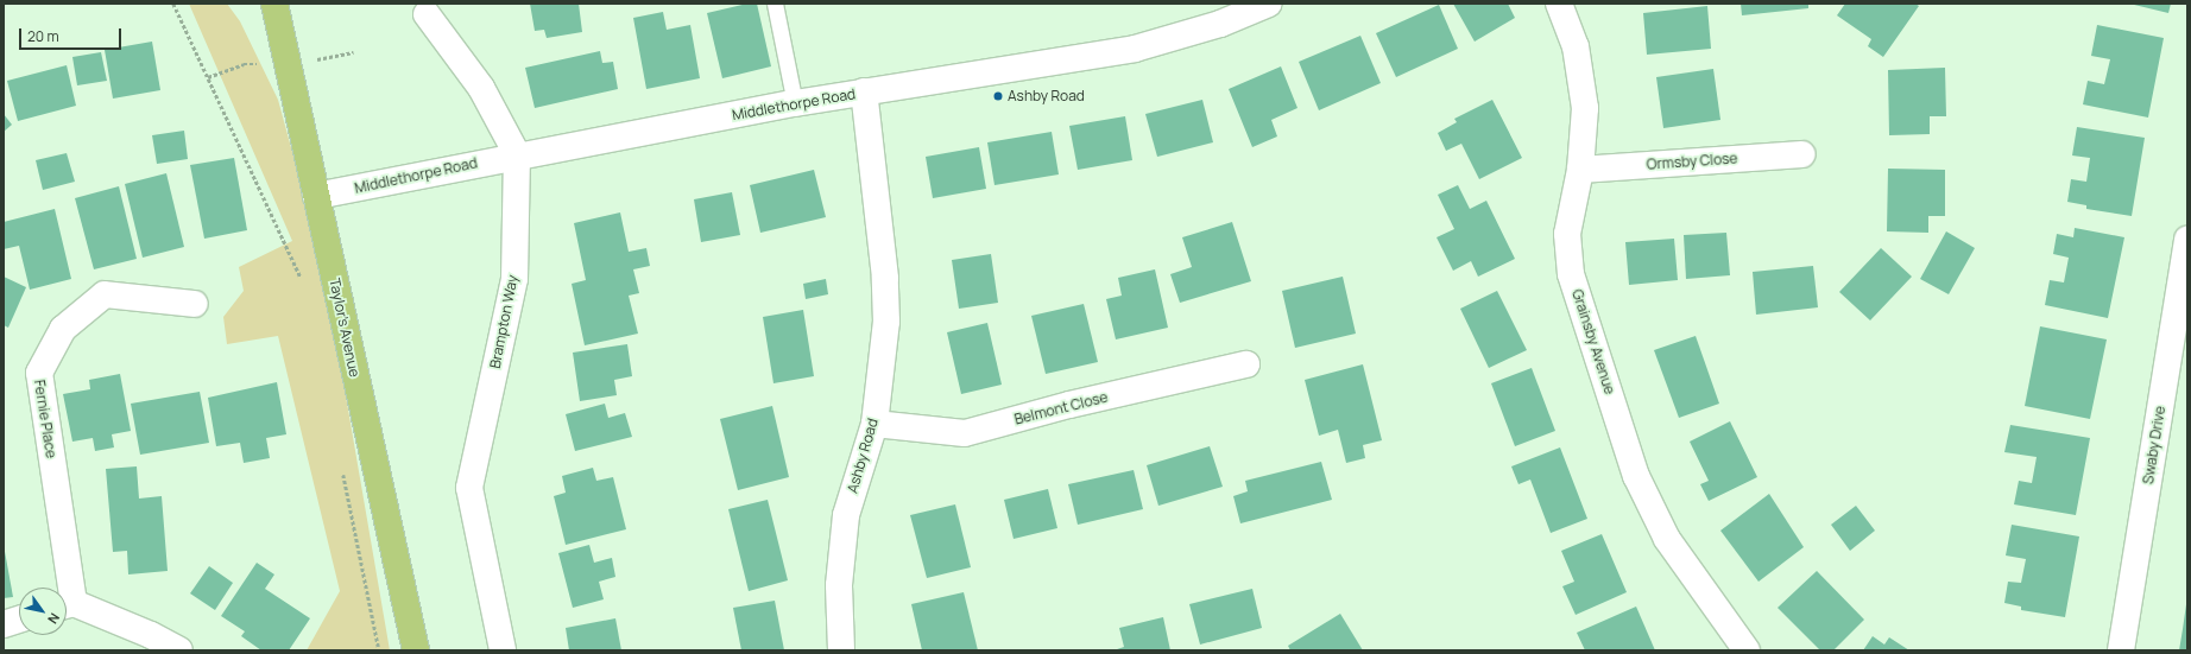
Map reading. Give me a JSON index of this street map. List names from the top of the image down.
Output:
{
  "streets": {
    "main road": ["Taylor's Avenue"],
    "street": [
      "Middlethorpe Road",
      "Ormsby Close",
      "Brampton Way",
      "Grainsby Avenue",
      "Belmont Close",
      "Fernie Place",
      "Swaby Drive",
      "Ashby Road"
    ]
  },
  "crossings": [
    ["Middlethorpe Road", "Brampton Way"],
    ["Middlethorpe Road", "Taylor's Avenue"],
    ["Middlethorpe Road", "Ashby Road"],
    ["Ormsby Close", "Grainsby Avenue"],
    ["Belmont Close", "Ashby Road"]
  ],
  "places": ["Ashby Road"],
  "scale_bar": "20 m",
  "north": "bottom right"
}
